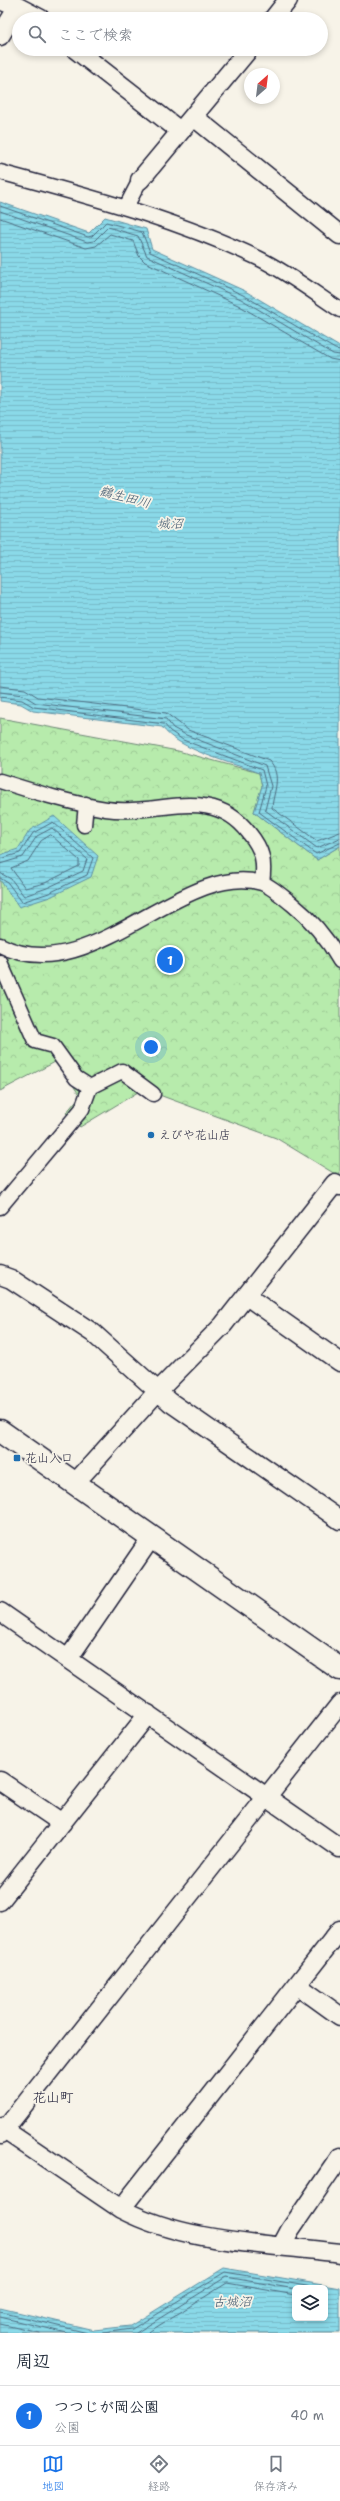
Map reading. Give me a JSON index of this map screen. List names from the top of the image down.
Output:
{
  "districts": ["花山町"],
  "water": ["鶴生田川", "城沼", "古城沼"],
  "places": {
    "other": ["えびや花山店"],
    "transit": ["花山入口"]
  },
  "north": "top right",
  "page": {
    "search": "ここで検索",
    "pins": "1",
    "heading": "周辺",
    "list": [
      {
        "mark": "1",
        "name": "つつじが岡公園",
        "note": "公園",
        "value": "40 m"
      }
    ],
    "nav": ["地図", "経路", "保存済み"]
  }
}
